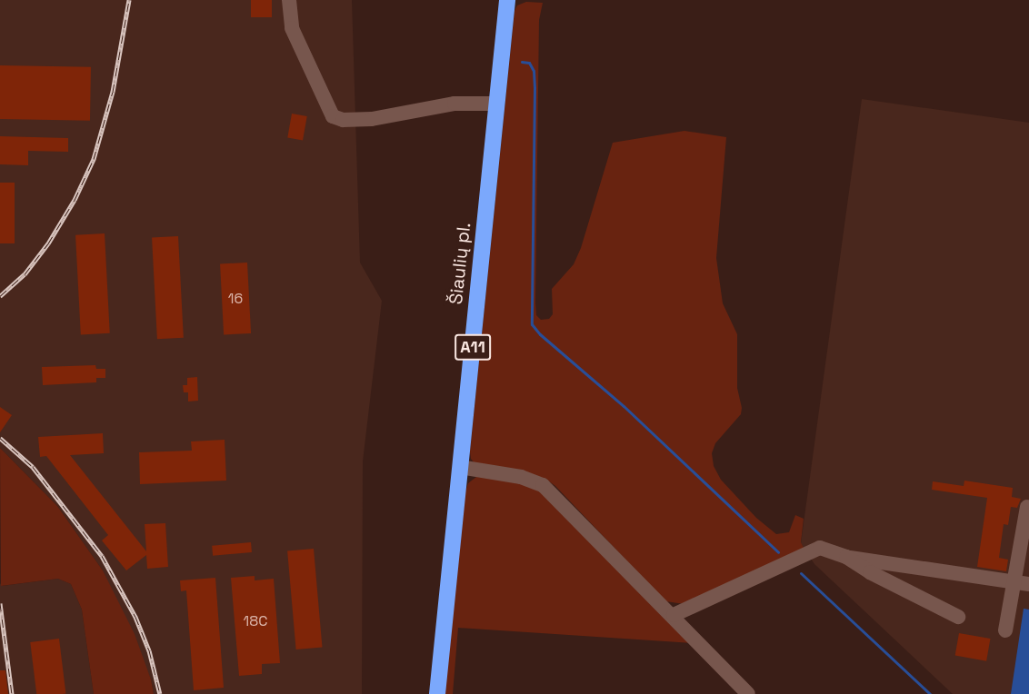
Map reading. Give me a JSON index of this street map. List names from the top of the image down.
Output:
{
  "streets": {
    "highway": ["Šiaulių pl.", "A11"]
  },
  "house_numbers": ["16", "18C"]
}
